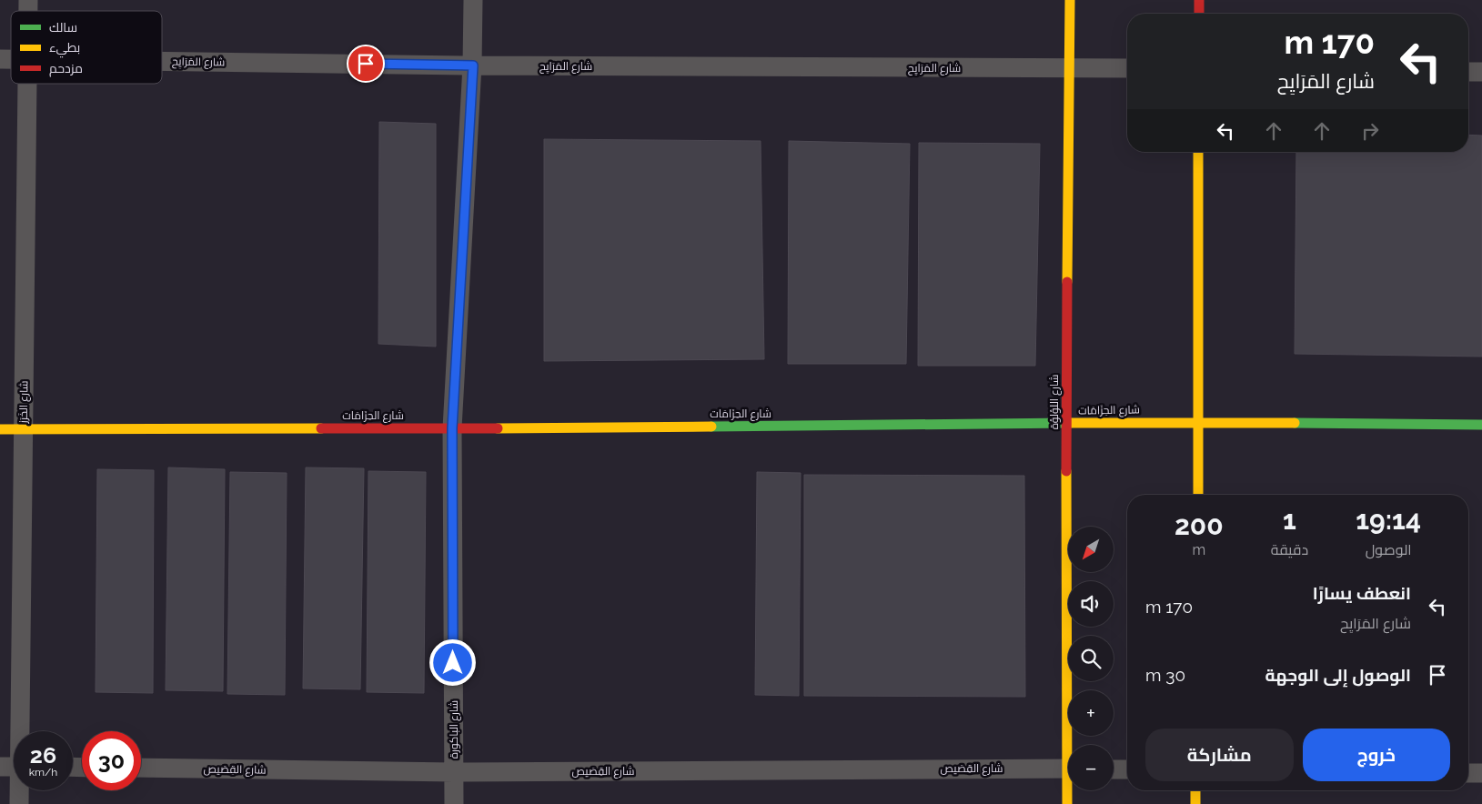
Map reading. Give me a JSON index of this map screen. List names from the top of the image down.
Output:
{
  "streets": {
    "street": [
      "شارع المَرَايِح",
      "شارع الخَرَز",
      "شارع اللؤلؤة",
      "شارع الحِزَامَات",
      "شارع الباكورة",
      "شارع القِصَيص"
    ]
  },
  "crossings": [
    ["شارع المَرَايِح", "شارع اللؤلؤة"],
    ["شارع المَرَايِح", "شارع الباكورة"],
    ["شارع الخَرَز", "شارع الحِزَامَات"],
    ["شارع اللؤلؤة", "شارع الحِزَامَات"],
    ["شارع الحِزَامَات", "شارع الباكورة"],
    ["شارع الباكورة", "شارع القِصَيص"]
  ],
  "legend": ["سالك", "بطيء", "مزدحم"],
  "north": "bottom left",
  "page": {
    "turn": ["170 m", "شارع المَرَايِح"],
    "eta": [
      "19:14",
      "الوصول",
      "1",
      "دقيقة",
      "200",
      "m"
    ],
    "map_buttons": ["+", "−"],
    "list": [
      {
        "name": "انعطف يسارًا",
        "note": "شارع المَرَايِح",
        "value": "170 m"
      },
      {
        "name": "الوصول إلى الوجهة",
        "value": "30 m"
      }
    ],
    "buttons": ["خروج", "مشاركة"],
    "speed": "26 km/h",
    "limit": "30"
  }
}
